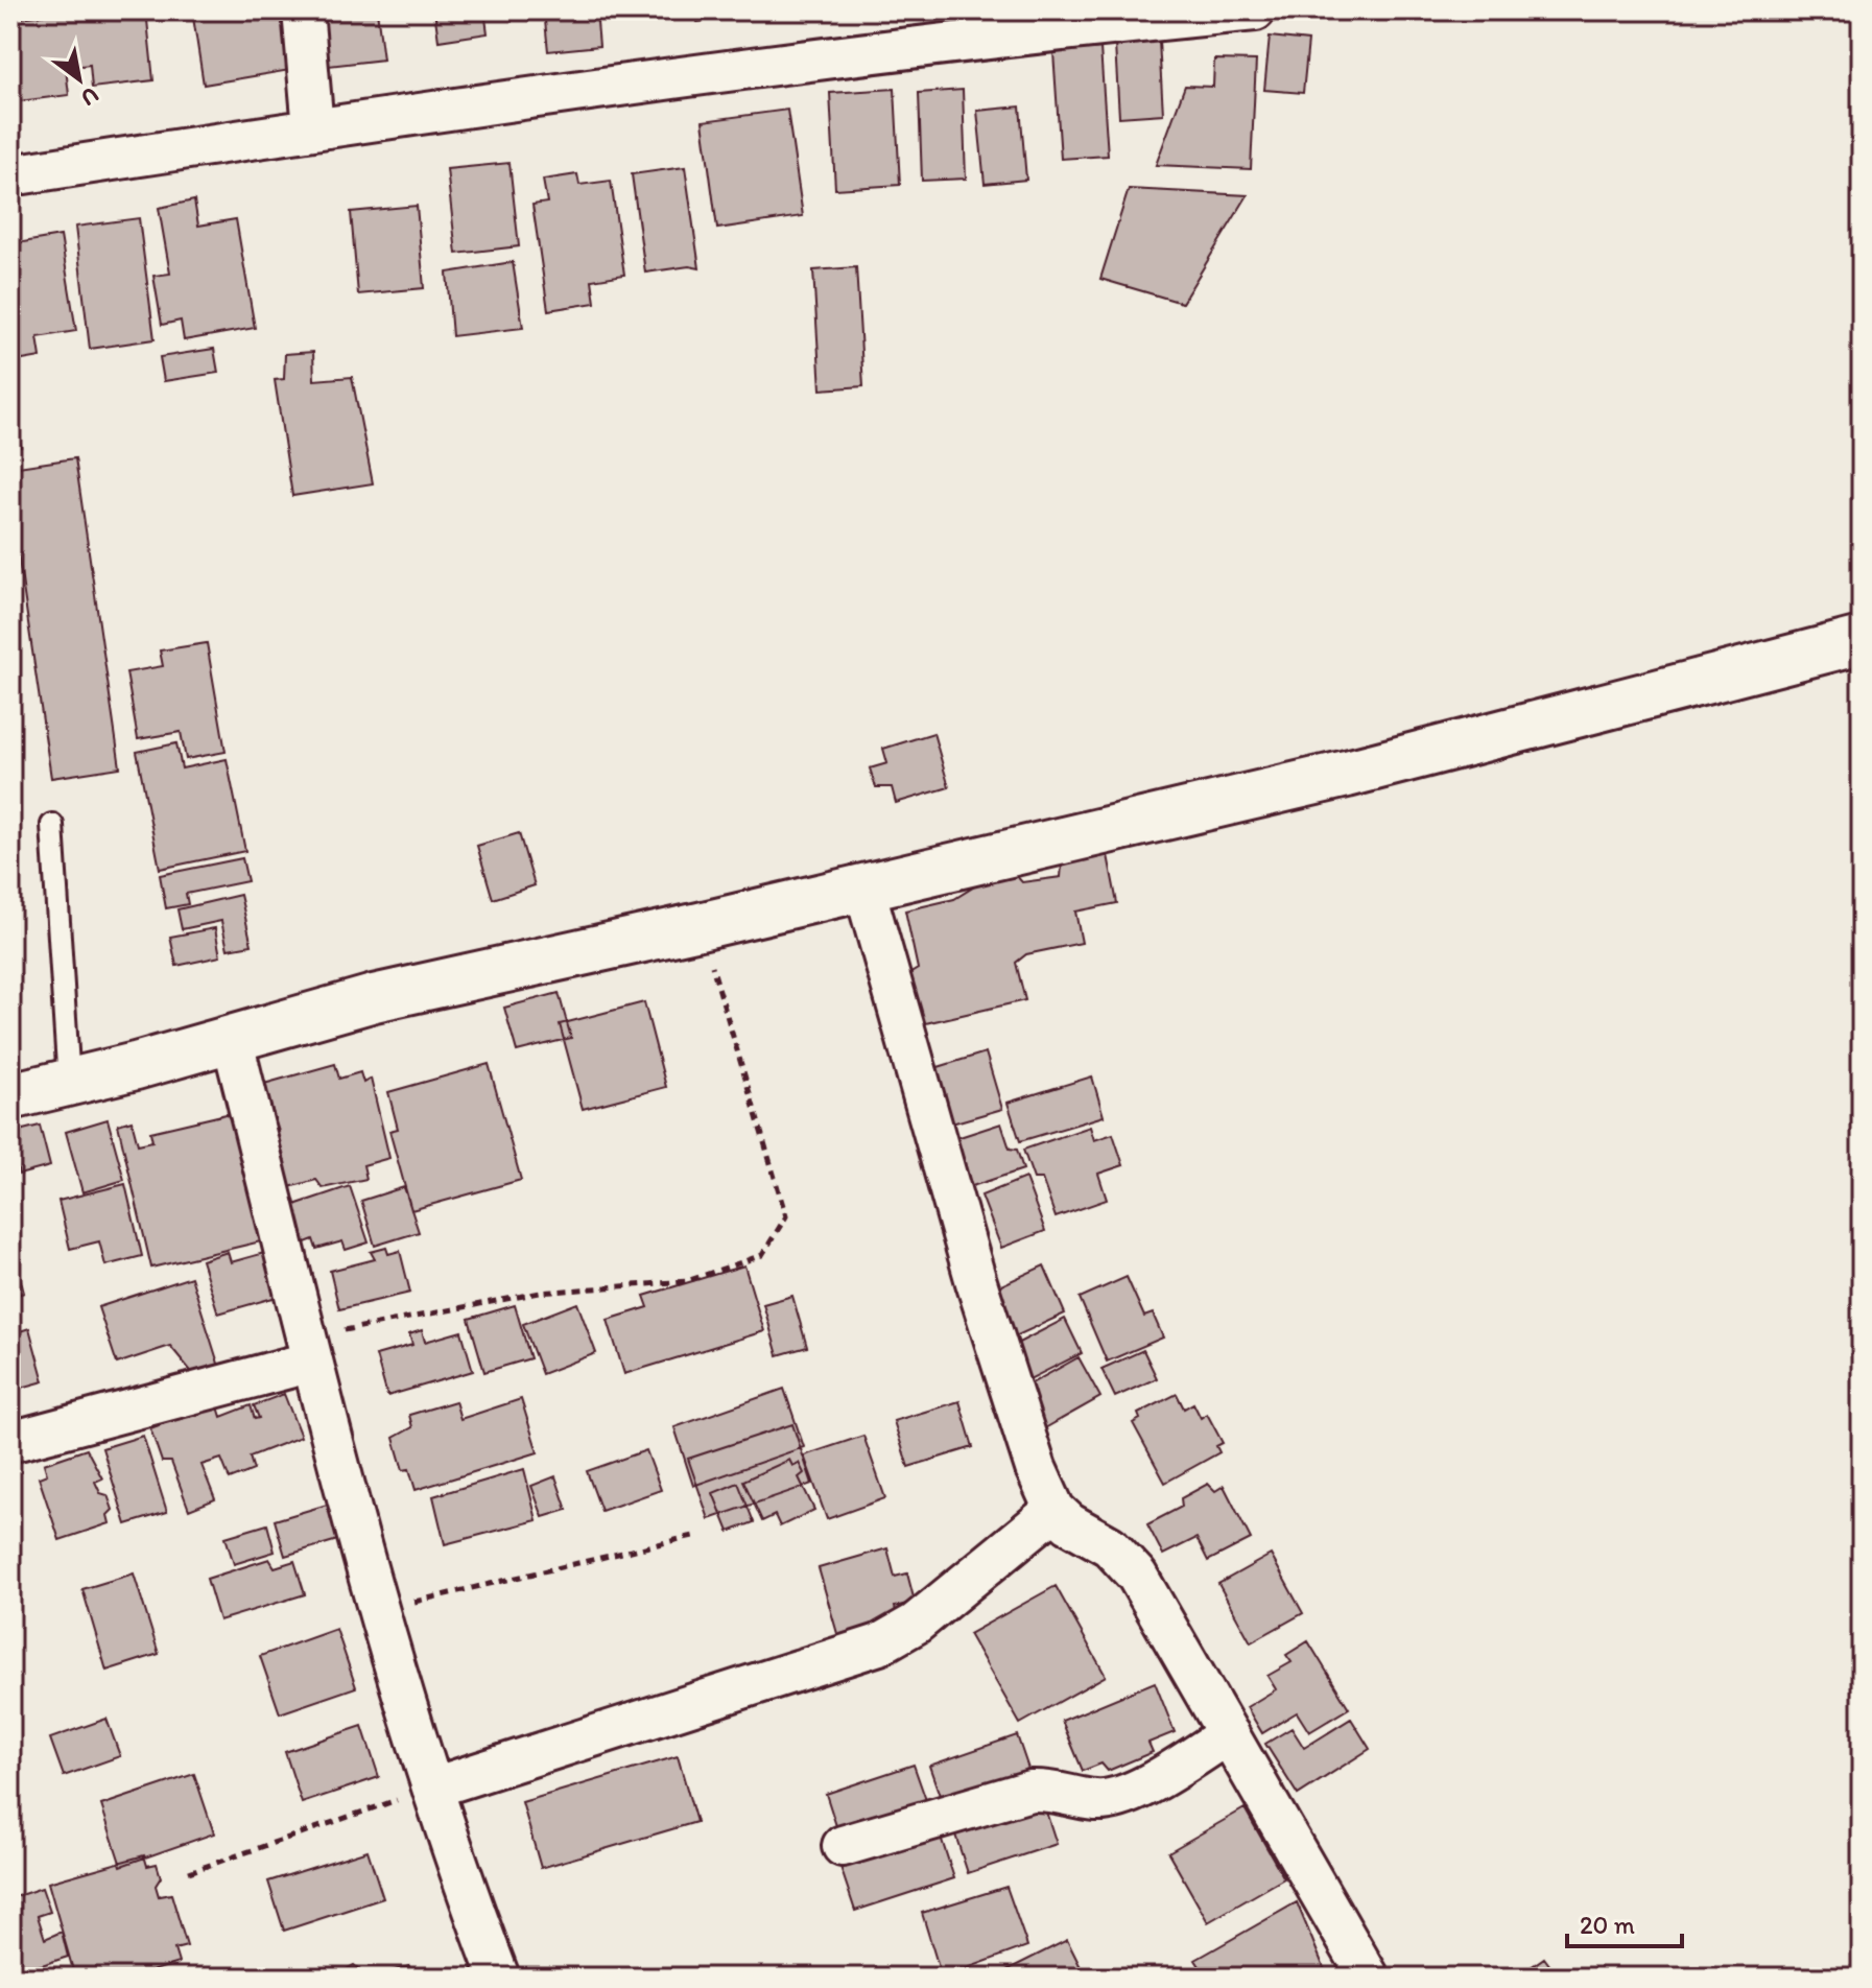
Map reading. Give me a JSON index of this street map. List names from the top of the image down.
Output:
{
  "scale_bar": "20 m",
  "north": "bottom right"
}
